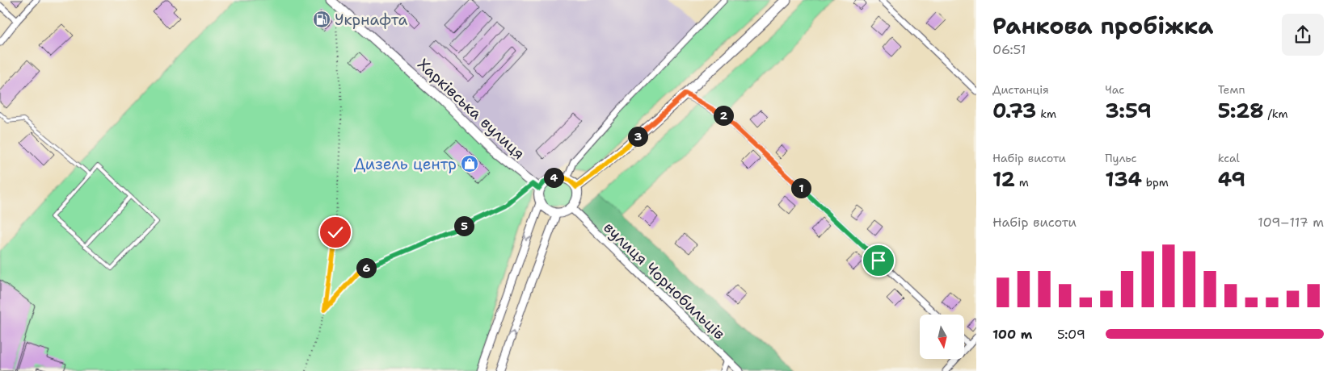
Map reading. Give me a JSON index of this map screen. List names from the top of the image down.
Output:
{
  "streets": {
    "main road": ["Харківська вулиця"],
    "street": ["вулиця Чорнобильців"]
  },
  "crossings": [
    ["Харківська вулиця", "вулиця Чорнобильців"]
  ],
  "places": {
    "fuel station": ["Укрнафта"],
    "shop": ["Дизель центр"]
  },
  "north": "bottom",
  "page": {
    "heading": ["Ранкова пробіжка", "06:51"],
    "stats": [
      ["Дистанція", "0.73 km"],
      ["Час", "3:59"],
      ["Темп", "5:28 /km"],
      ["Набір висоти", "12 m"],
      ["Пульс", "134 bpm"],
      ["kcal", "49"]
    ],
    "pins": [
      "2",
      "3",
      "4",
      "1",
      "5",
      "6"
    ],
    "chart": ["Набір висоти", "109–117 m"],
    "list": [
      {
        "name": "100 m",
        "note": "5:09"
      }
    ]
  }
}
